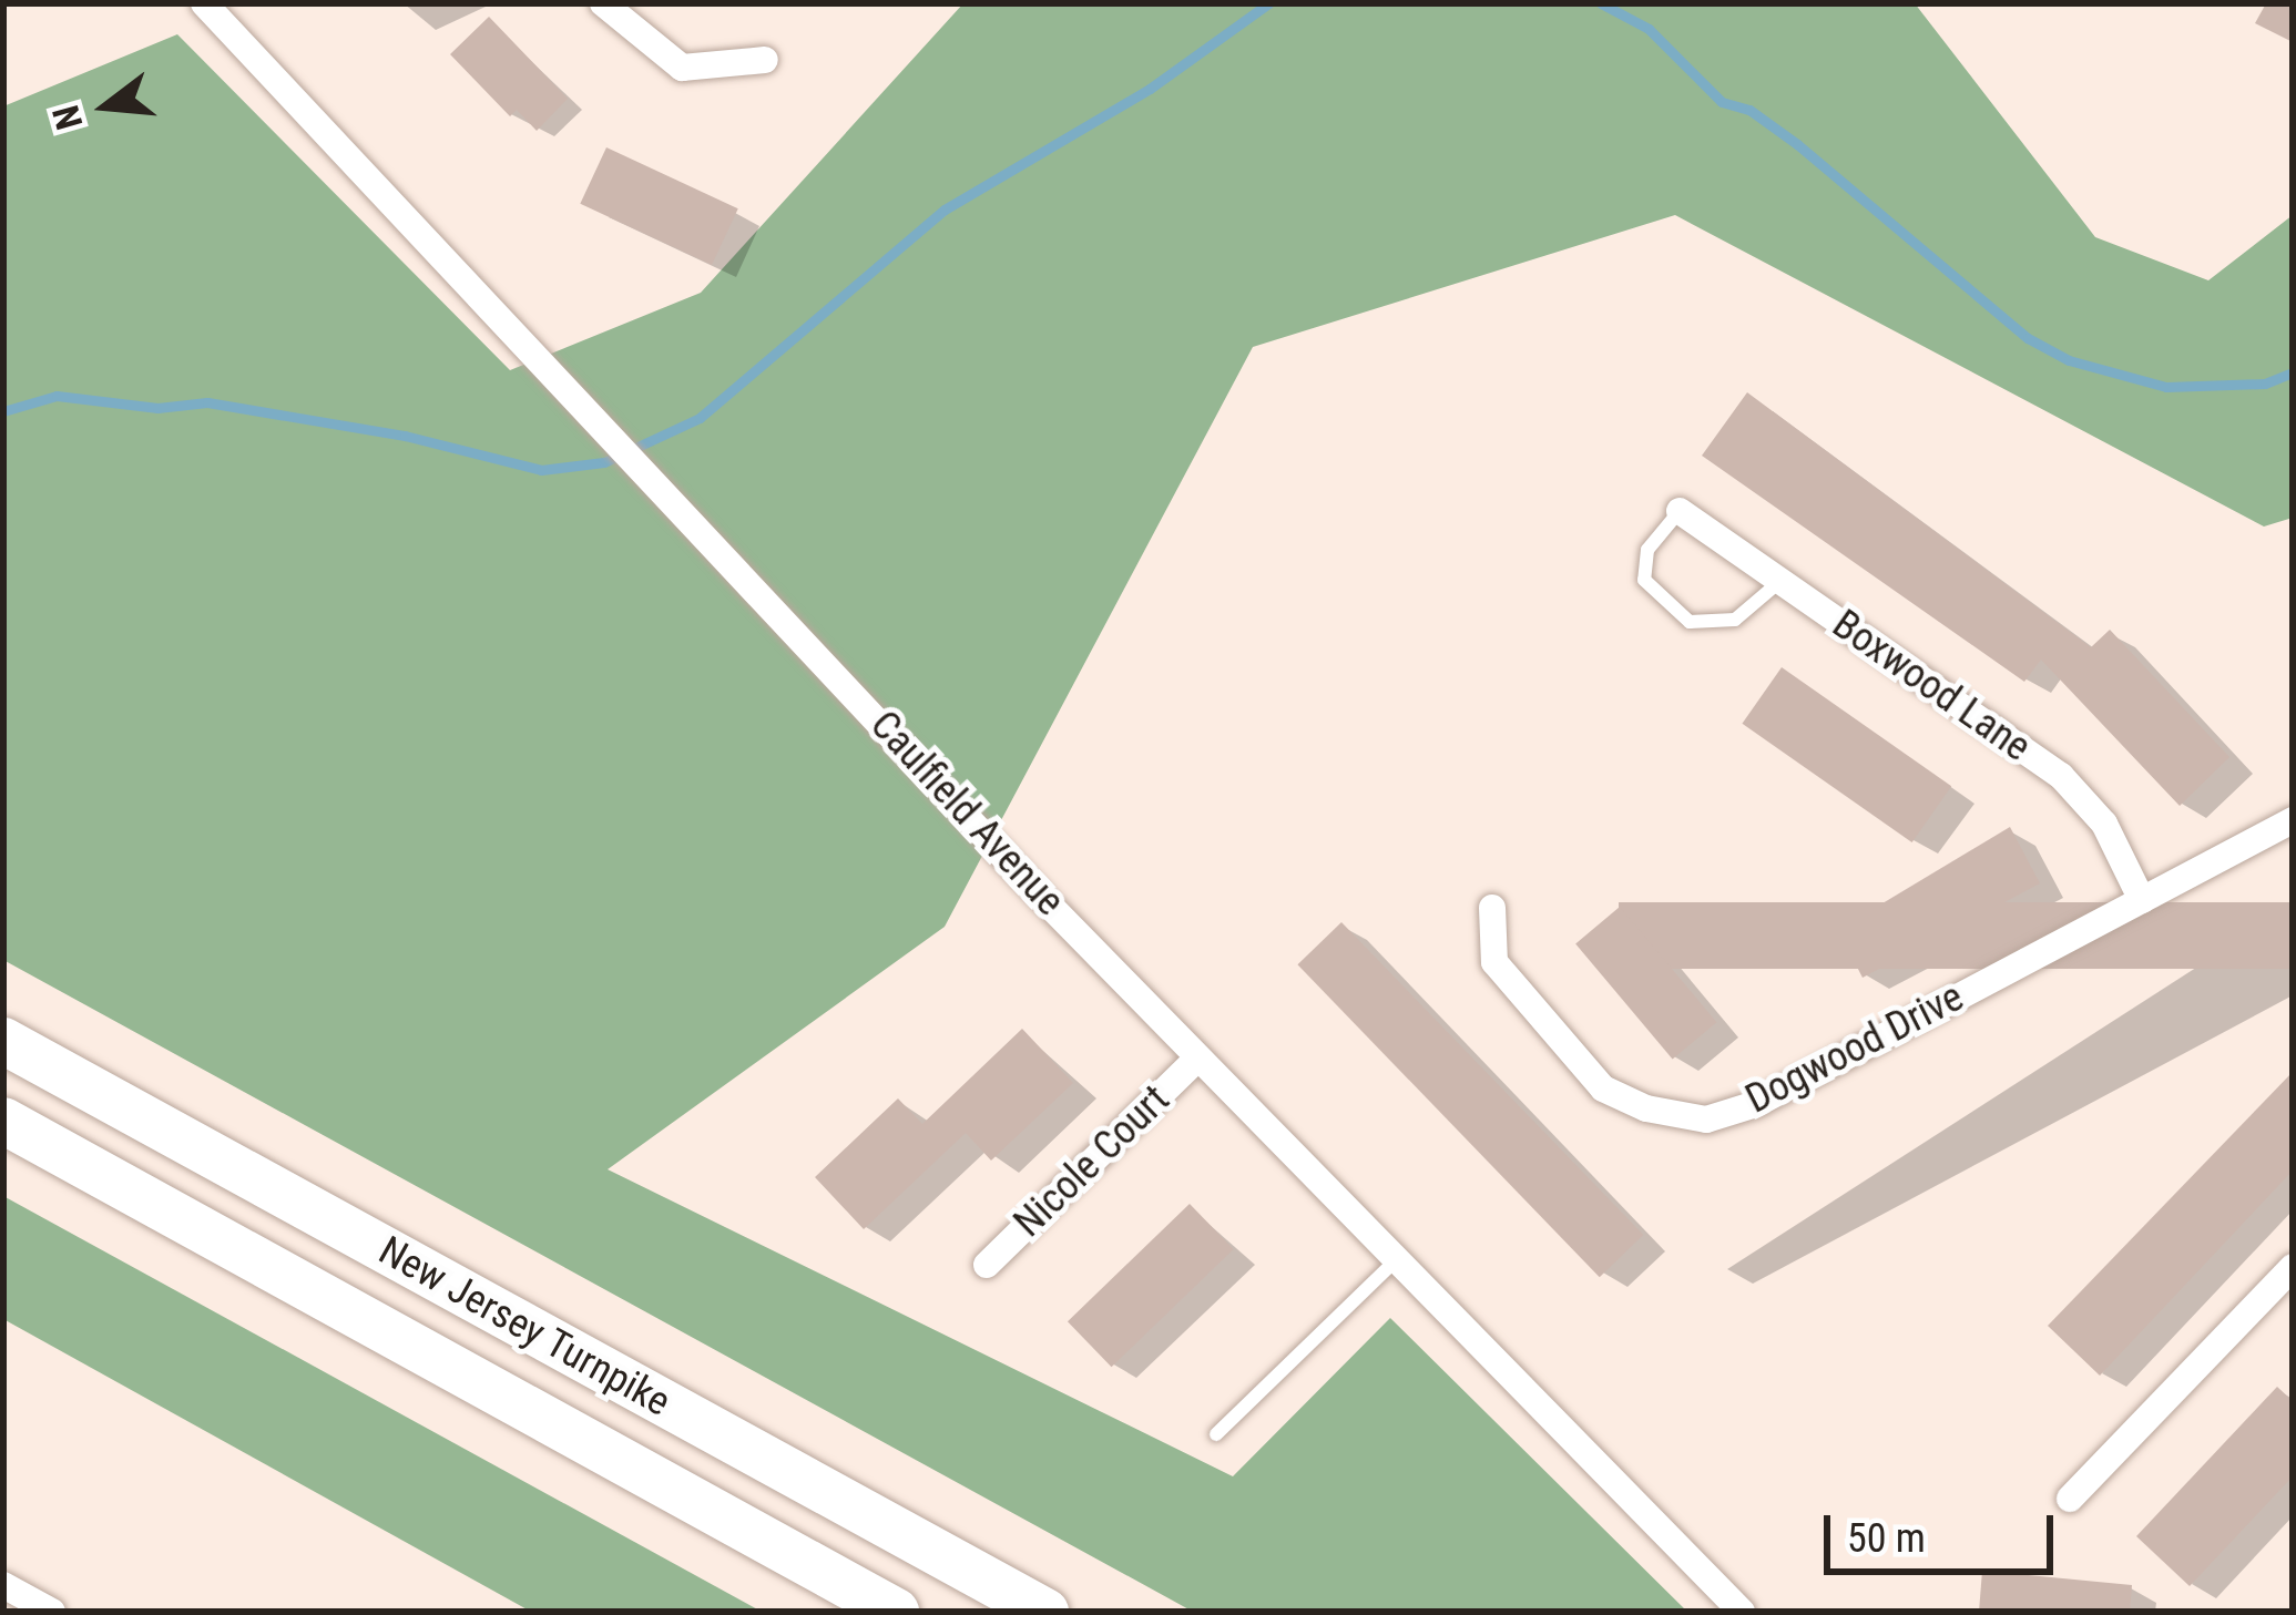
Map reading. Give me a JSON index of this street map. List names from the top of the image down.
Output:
{
  "streets": {
    "highway": ["New Jersey Turnpike"],
    "street": [
      "Boxwood Lane",
      "Caulfield Avenue",
      "Dogwood Drive",
      "Nicole Court"
    ]
  },
  "crossings": [
    ["Boxwood Lane", "Dogwood Drive"],
    ["Caulfield Avenue", "Nicole Court"]
  ],
  "scale_bar": "50 m",
  "north": "left"
}
